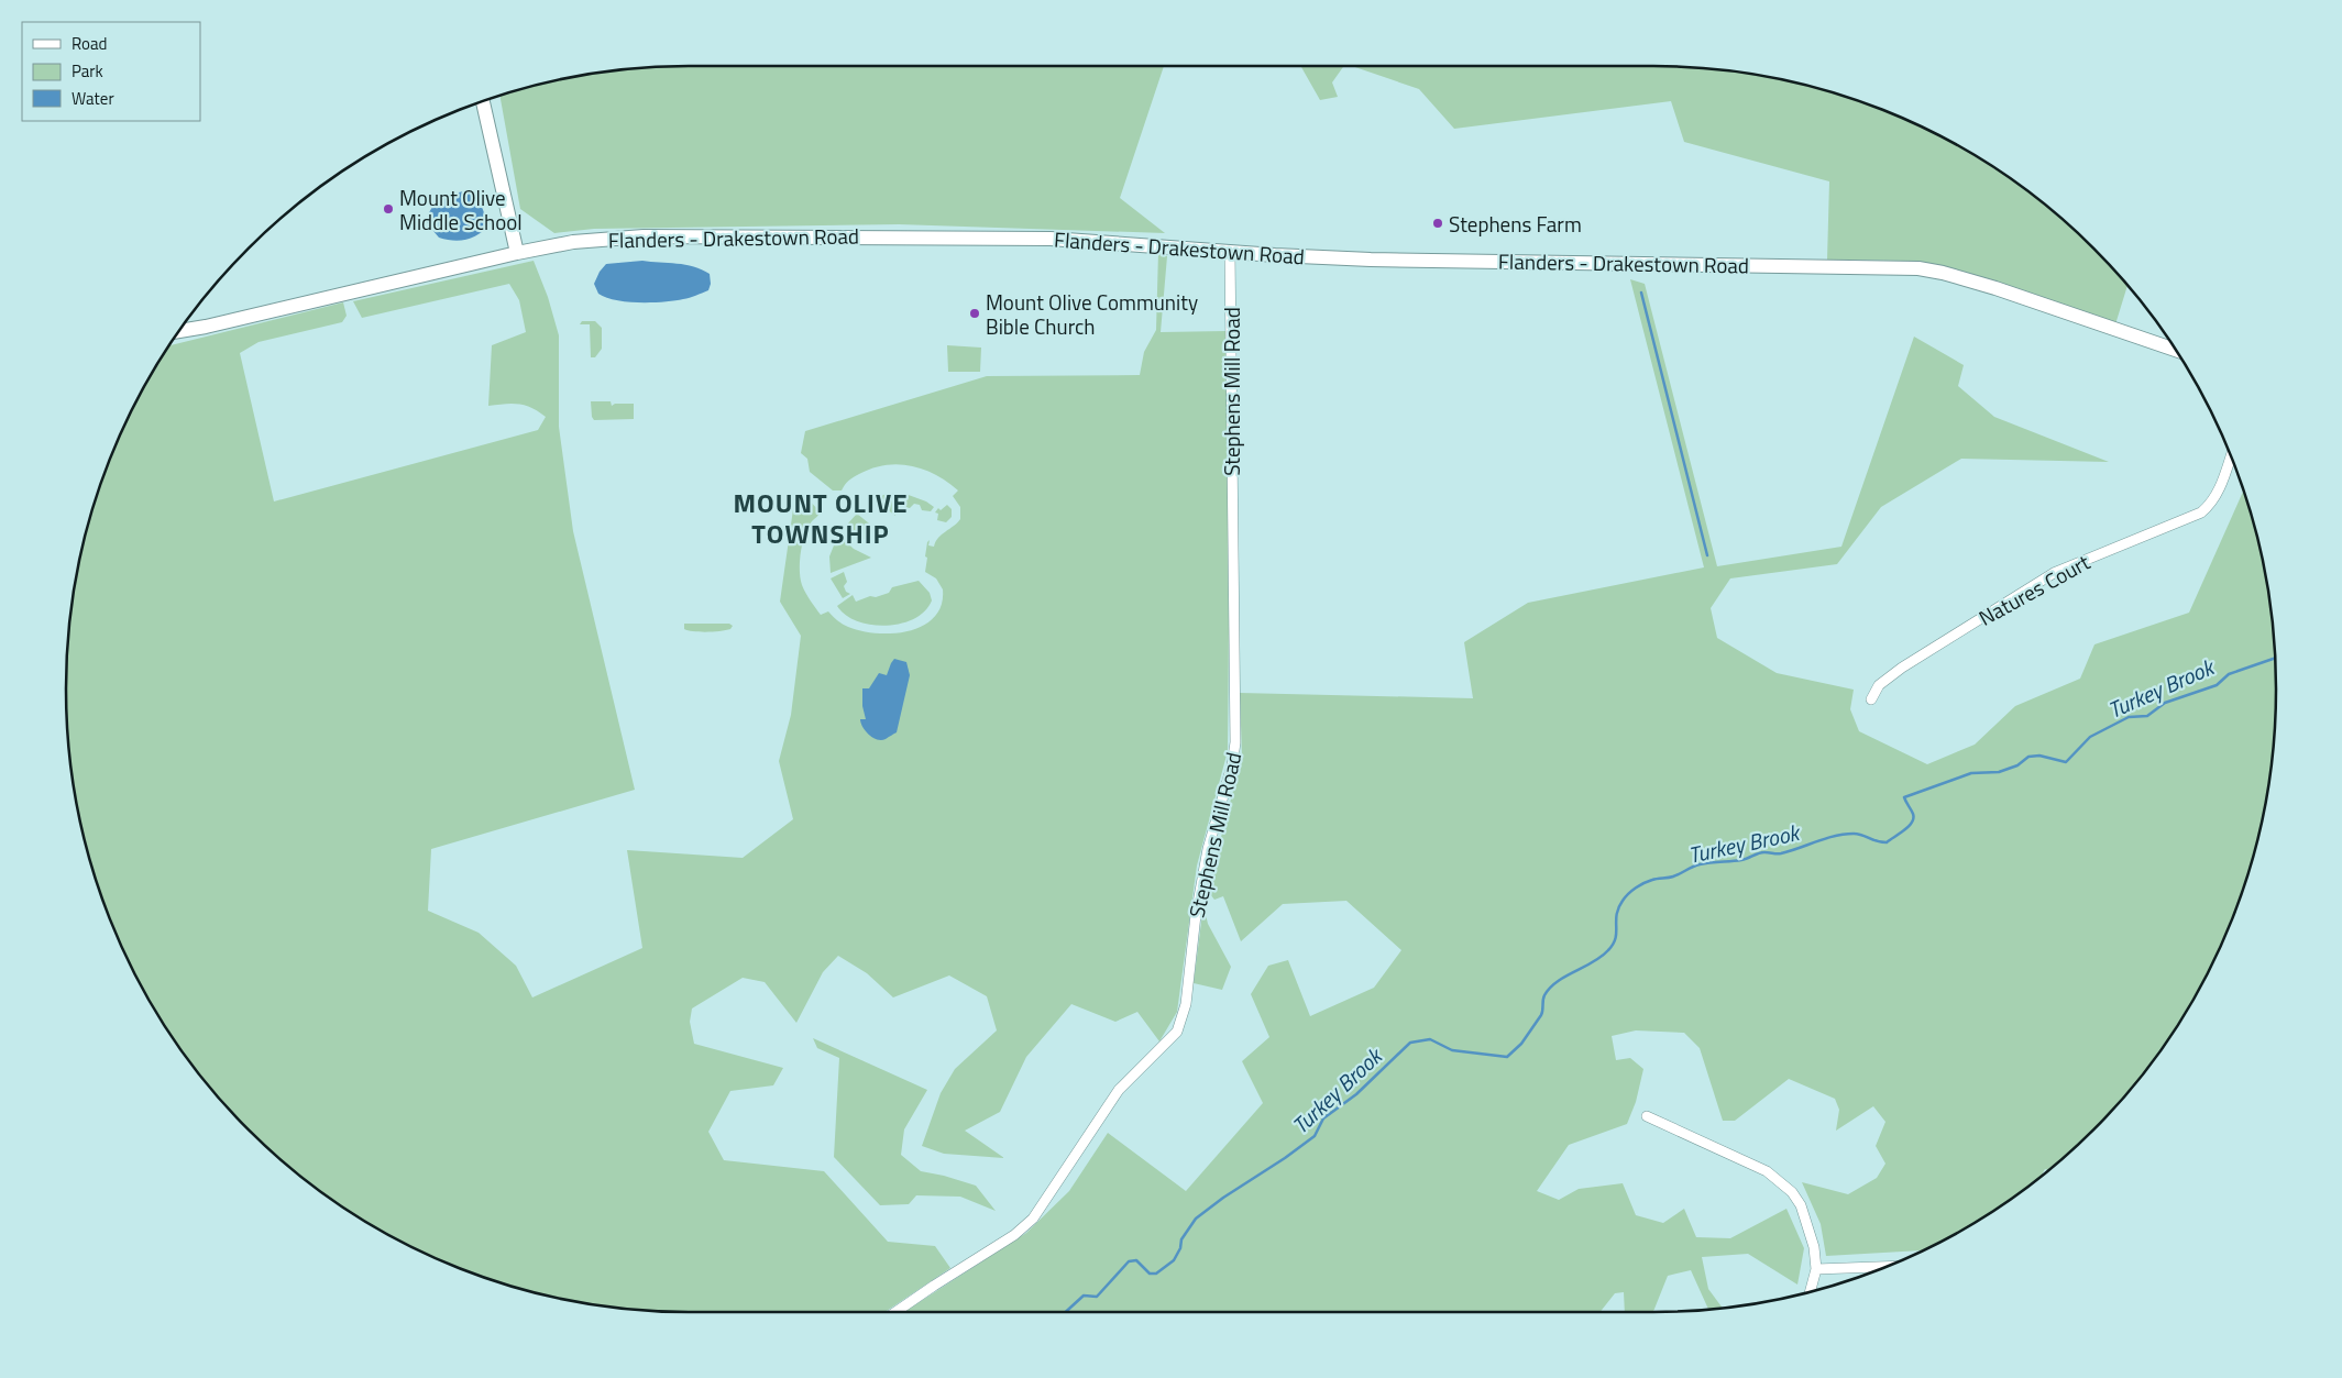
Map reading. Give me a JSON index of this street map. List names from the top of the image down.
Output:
{
  "streets": {
    "street": ["Flanders - Drakestown Road", "Stephens Mill Road", "Natures Court"]
  },
  "crossings": [
    ["Flanders - Drakestown Road", "Stephens Mill Road"]
  ],
  "districts": ["MOUNT OLIVE TOWNSHIP"],
  "water": ["Turkey Brook"],
  "places": ["Mount Olive Middle School", "Stephens Farm", "Mount Olive Community Bible Church"],
  "legend": ["Road", "Park", "Water"]
}
